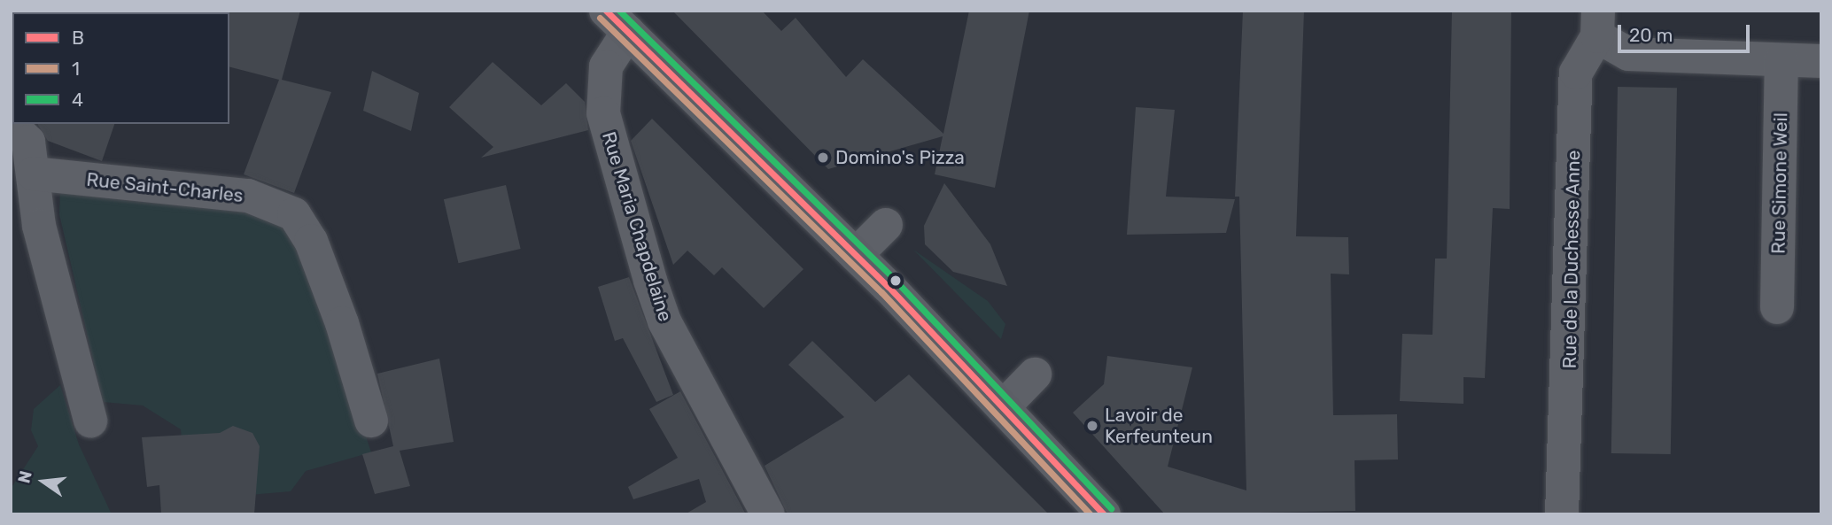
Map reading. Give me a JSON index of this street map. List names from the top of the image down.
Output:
{
  "streets": {
    "street": [
      "Rue Simone Weil",
      "Rue Saint-Charles",
      "Rue Maria Chapdelaine",
      "Rue de la Duchesse Anne"
    ]
  },
  "places": ["Domino's Pizza", "Lavoir de Kerfeunteun"],
  "lines": ["transit line B", "transit line 4", "transit line 1"],
  "legend": ["B", "1", "4"],
  "scale_bar": "20 m",
  "north": "left"
}
